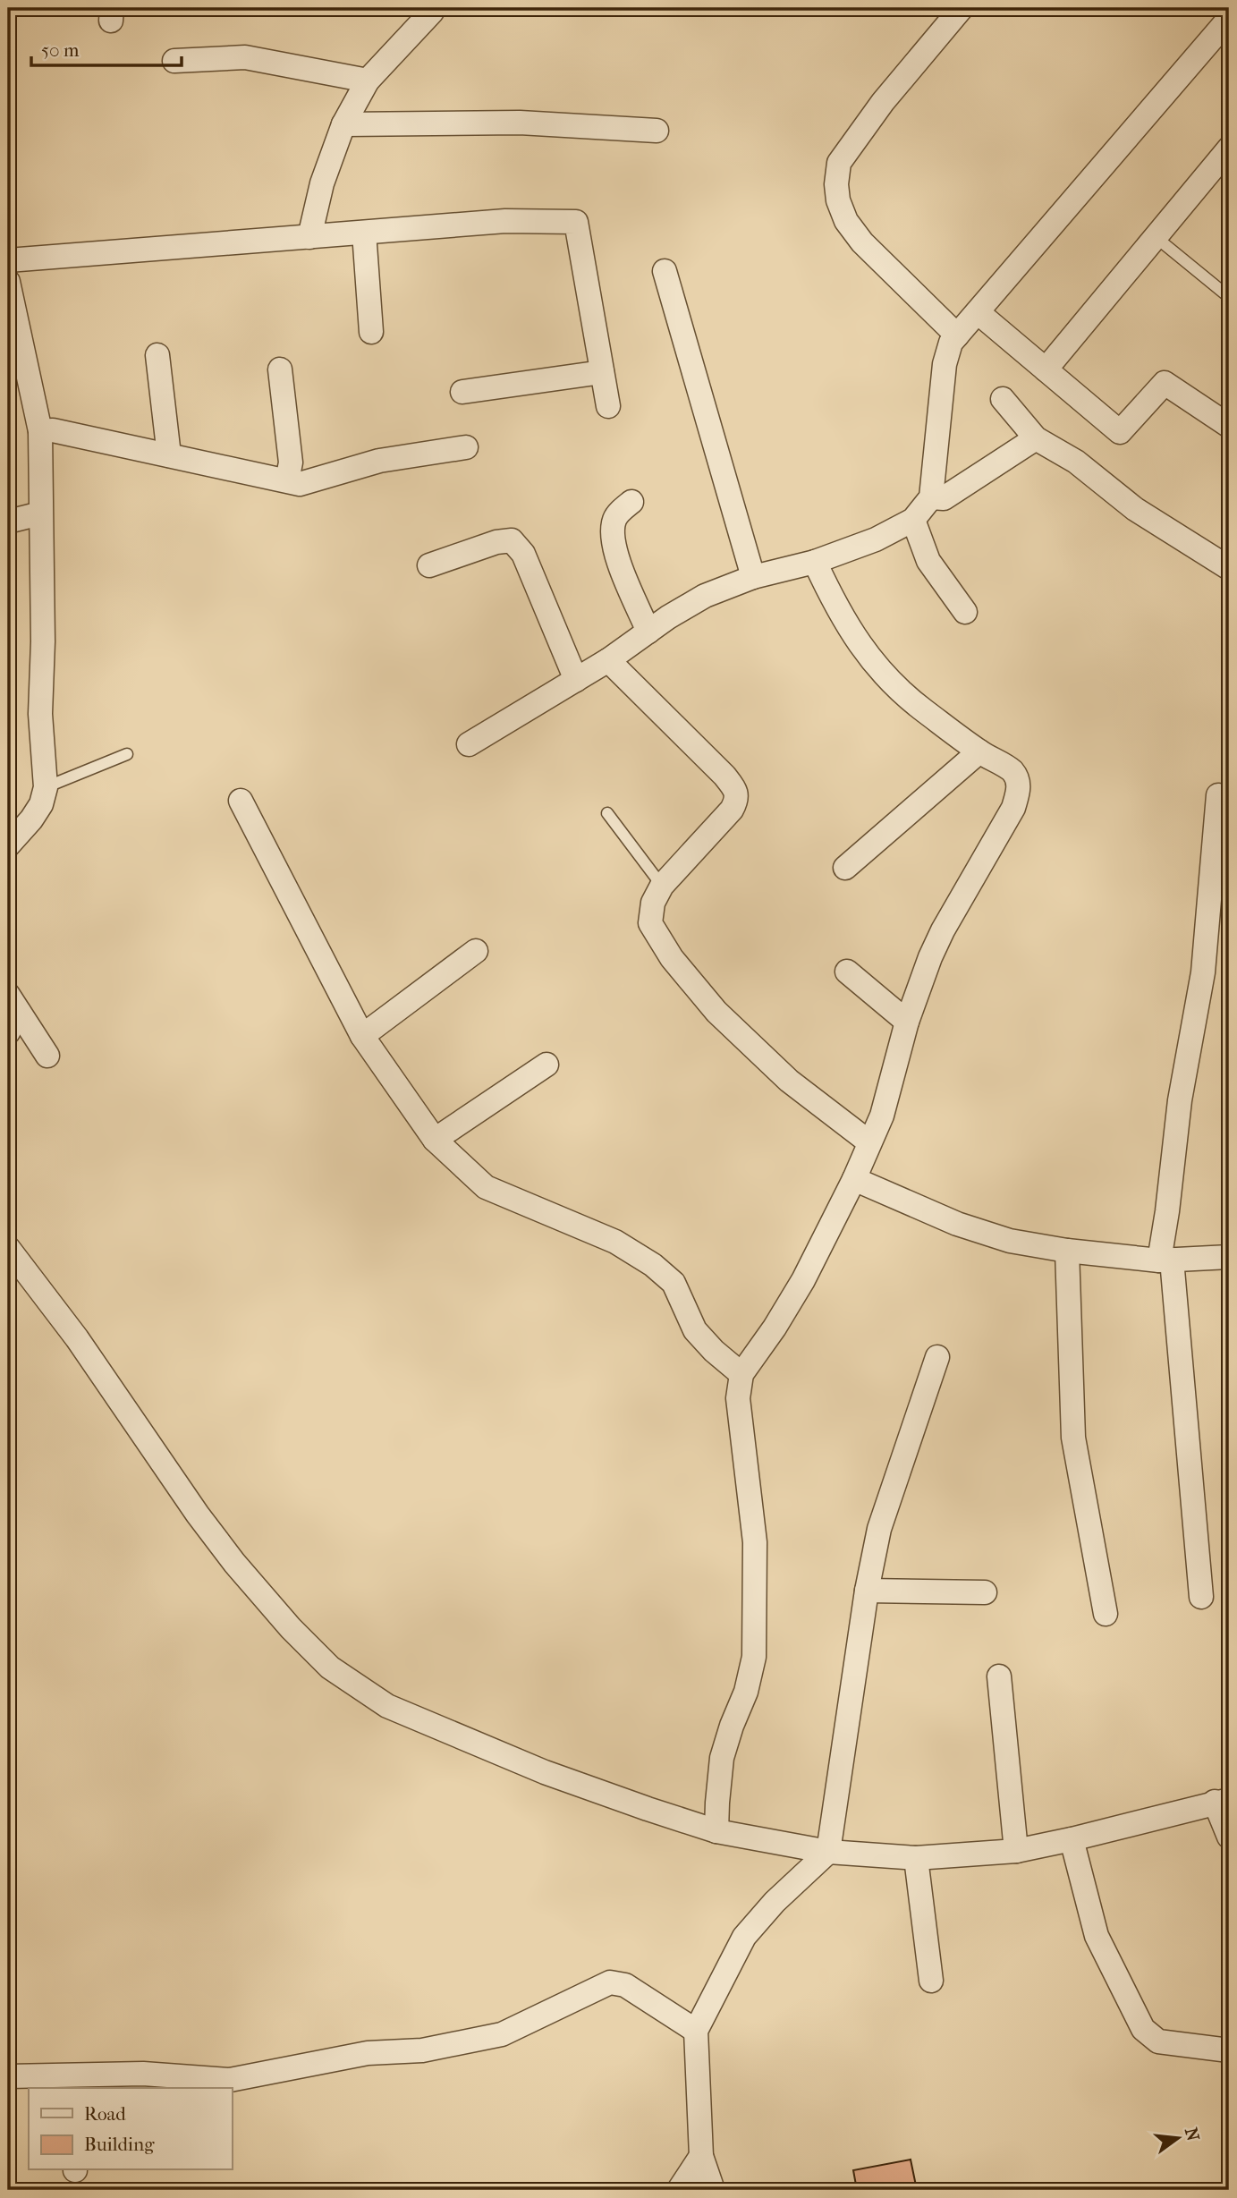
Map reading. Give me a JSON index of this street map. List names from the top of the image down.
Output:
{
  "legend": ["Road", "Building"],
  "scale_bar": "50 m",
  "north": "right"
}
